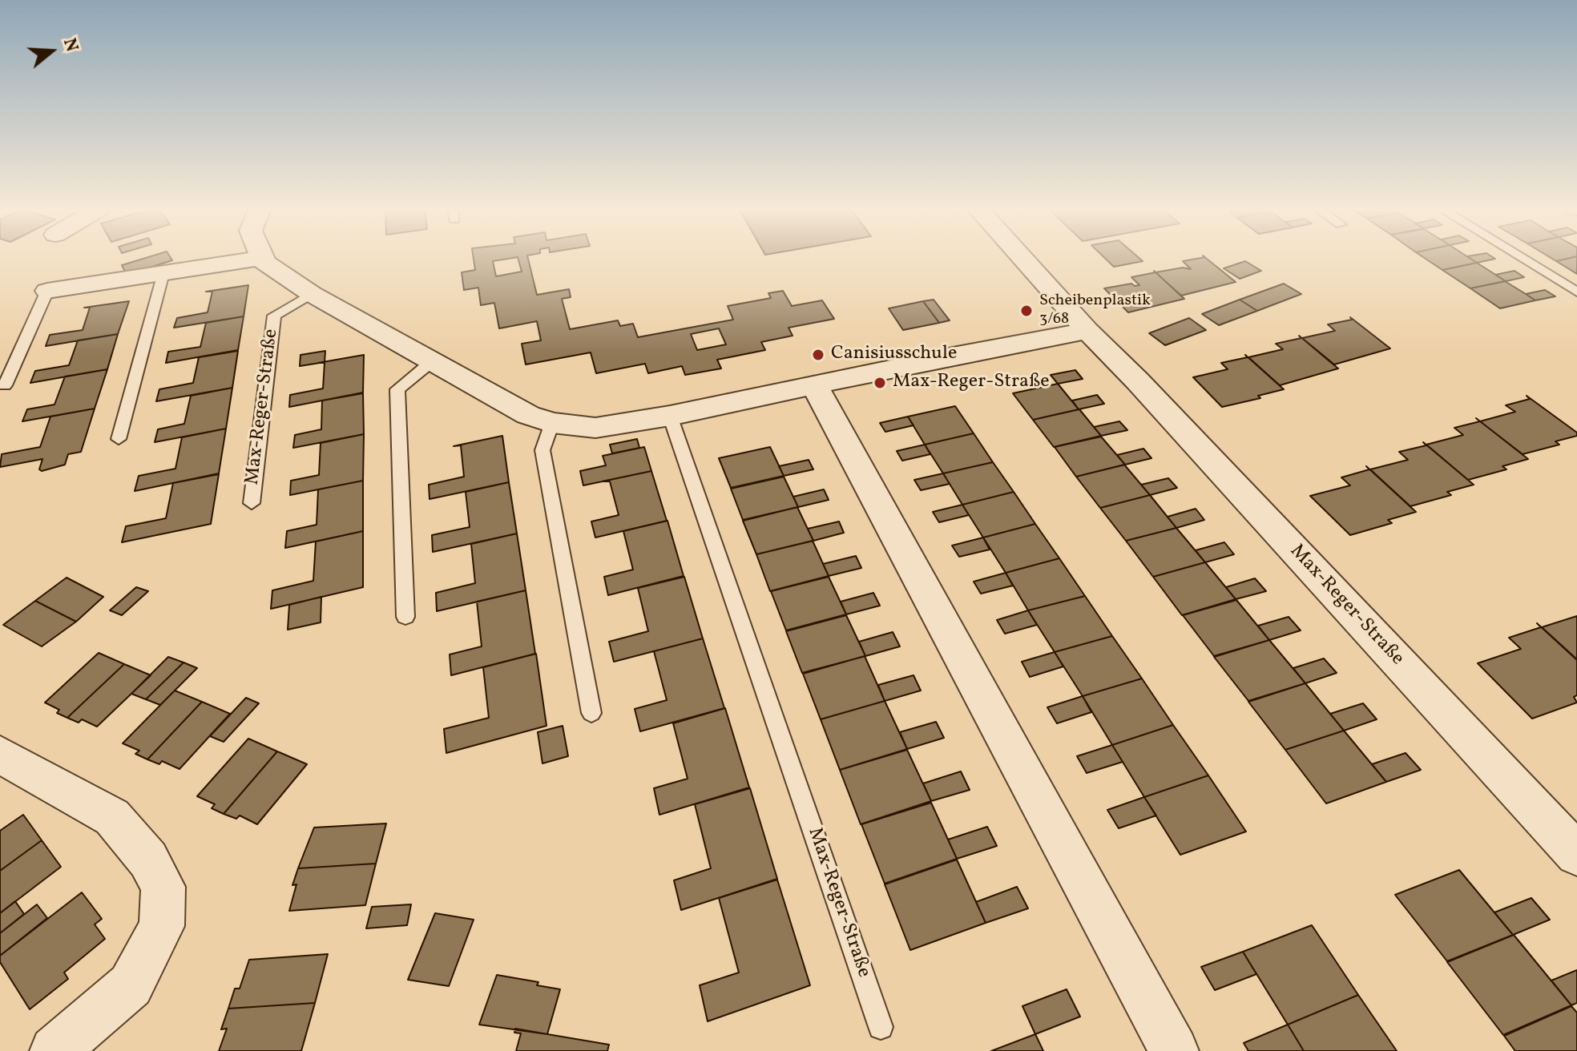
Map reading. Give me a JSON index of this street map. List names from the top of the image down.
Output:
{
  "streets": {
    "street": ["Max-Reger-Straße"]
  },
  "places": ["Scheibenplastik 3/68", "Canisiusschule", "Max-Reger-Straße"],
  "north": "right"
}
